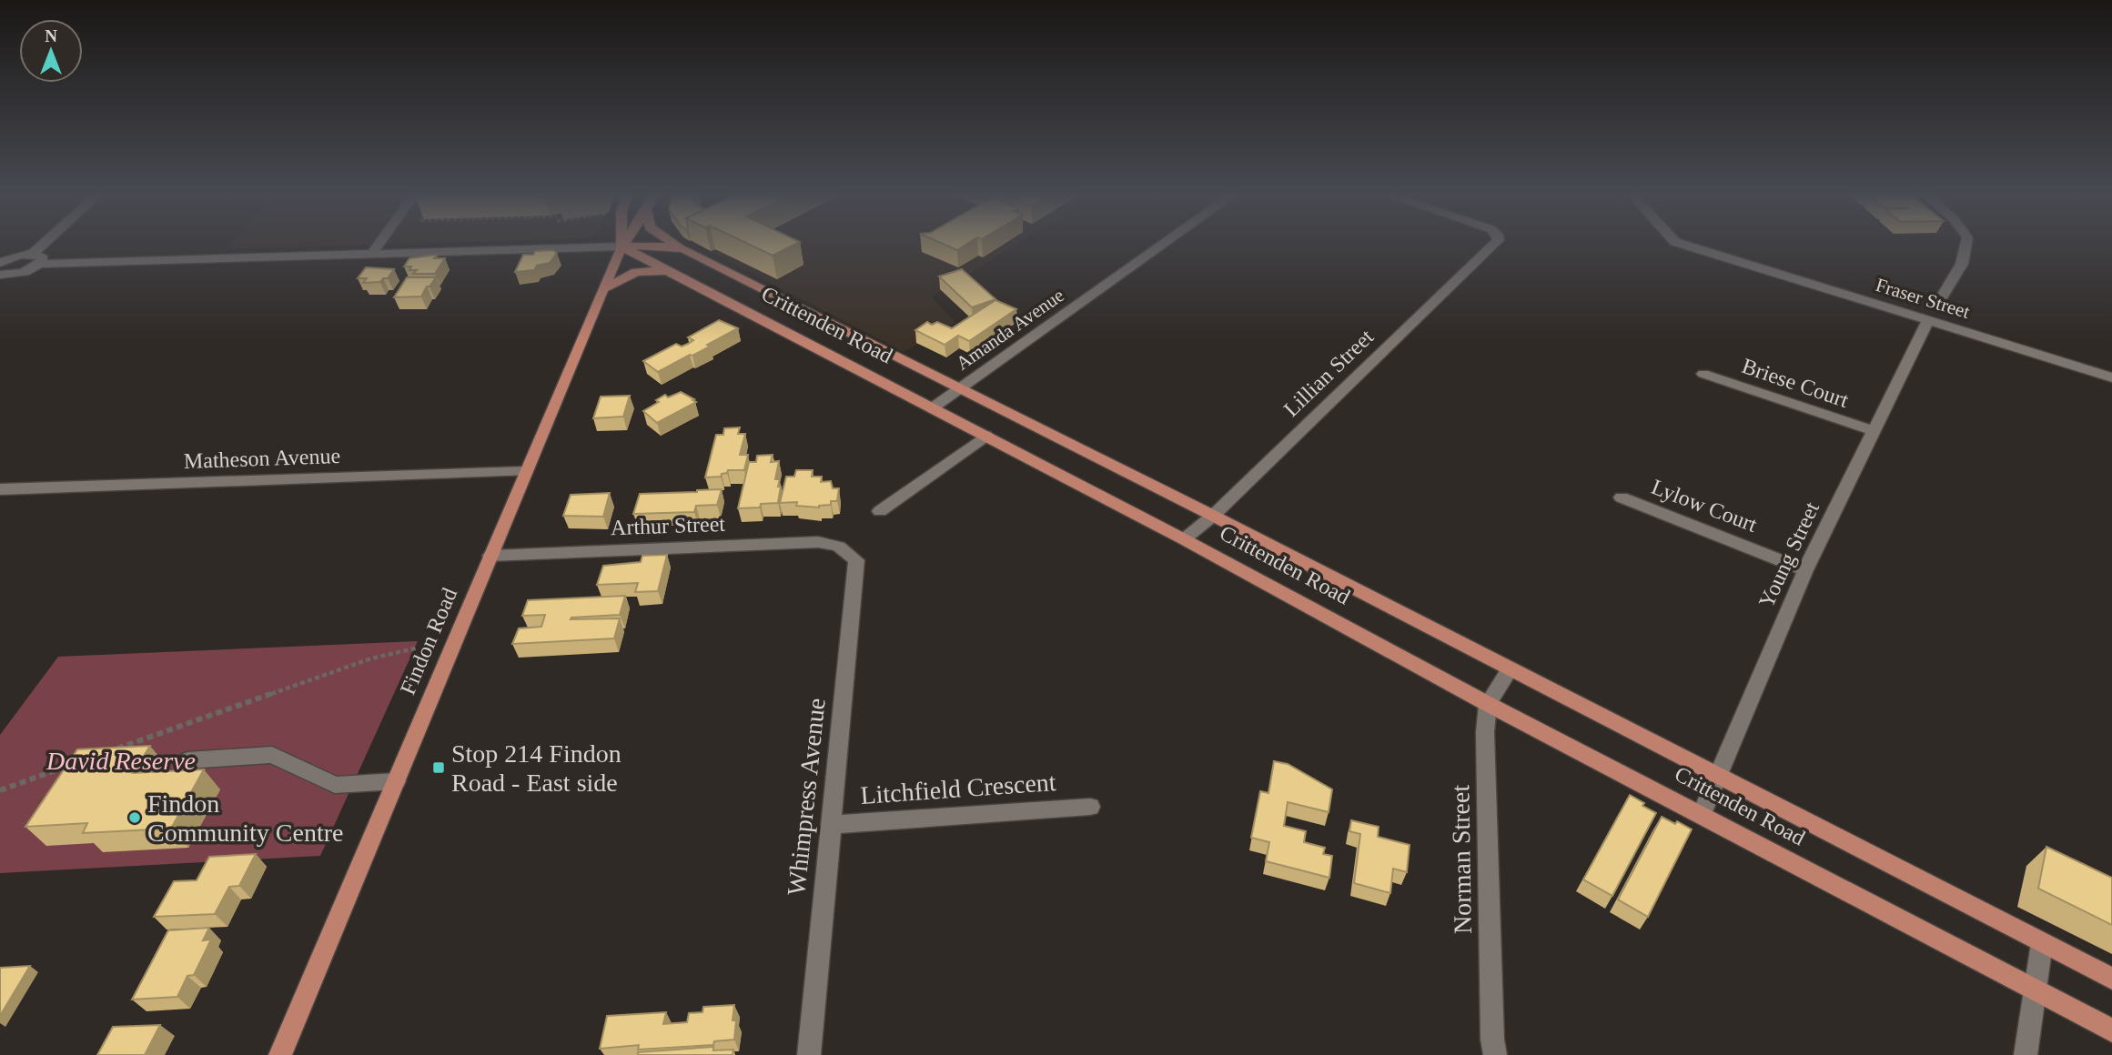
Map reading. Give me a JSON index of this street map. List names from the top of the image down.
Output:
{
  "streets": {
    "main road": ["Crittenden Road", "Findon Road"],
    "street": [
      "Fraser Street",
      "Amanda Avenue",
      "Lillian Street",
      "Briese Court",
      "Matheson Avenue",
      "Lylow Court",
      "Arthur Street",
      "Young Street",
      "Litchfield Crescent",
      "Whimpress Avenue",
      "Norman Street"
    ]
  },
  "crossings": [
    ["Fraser Street", "Young Street"],
    ["Crittenden Road", "Amanda Avenue"],
    ["Crittenden Road", "Lillian Street"],
    ["Crittenden Road", "Young Street"],
    ["Crittenden Road", "Findon Road"],
    ["Crittenden Road", "Norman Street"],
    ["Briese Court", "Young Street"],
    ["Matheson Avenue", "Findon Road"],
    ["Lylow Court", "Young Street"],
    ["Arthur Street", "Findon Road"],
    ["Arthur Street", "Whimpress Avenue"],
    ["Litchfield Crescent", "Whimpress Avenue"]
  ],
  "parks": ["David Reserve"],
  "places": {
    "transit": ["Stop 214 Findon Road - East side"],
    "other": ["Findon Community Centre"]
  },
  "north": "top"
}
